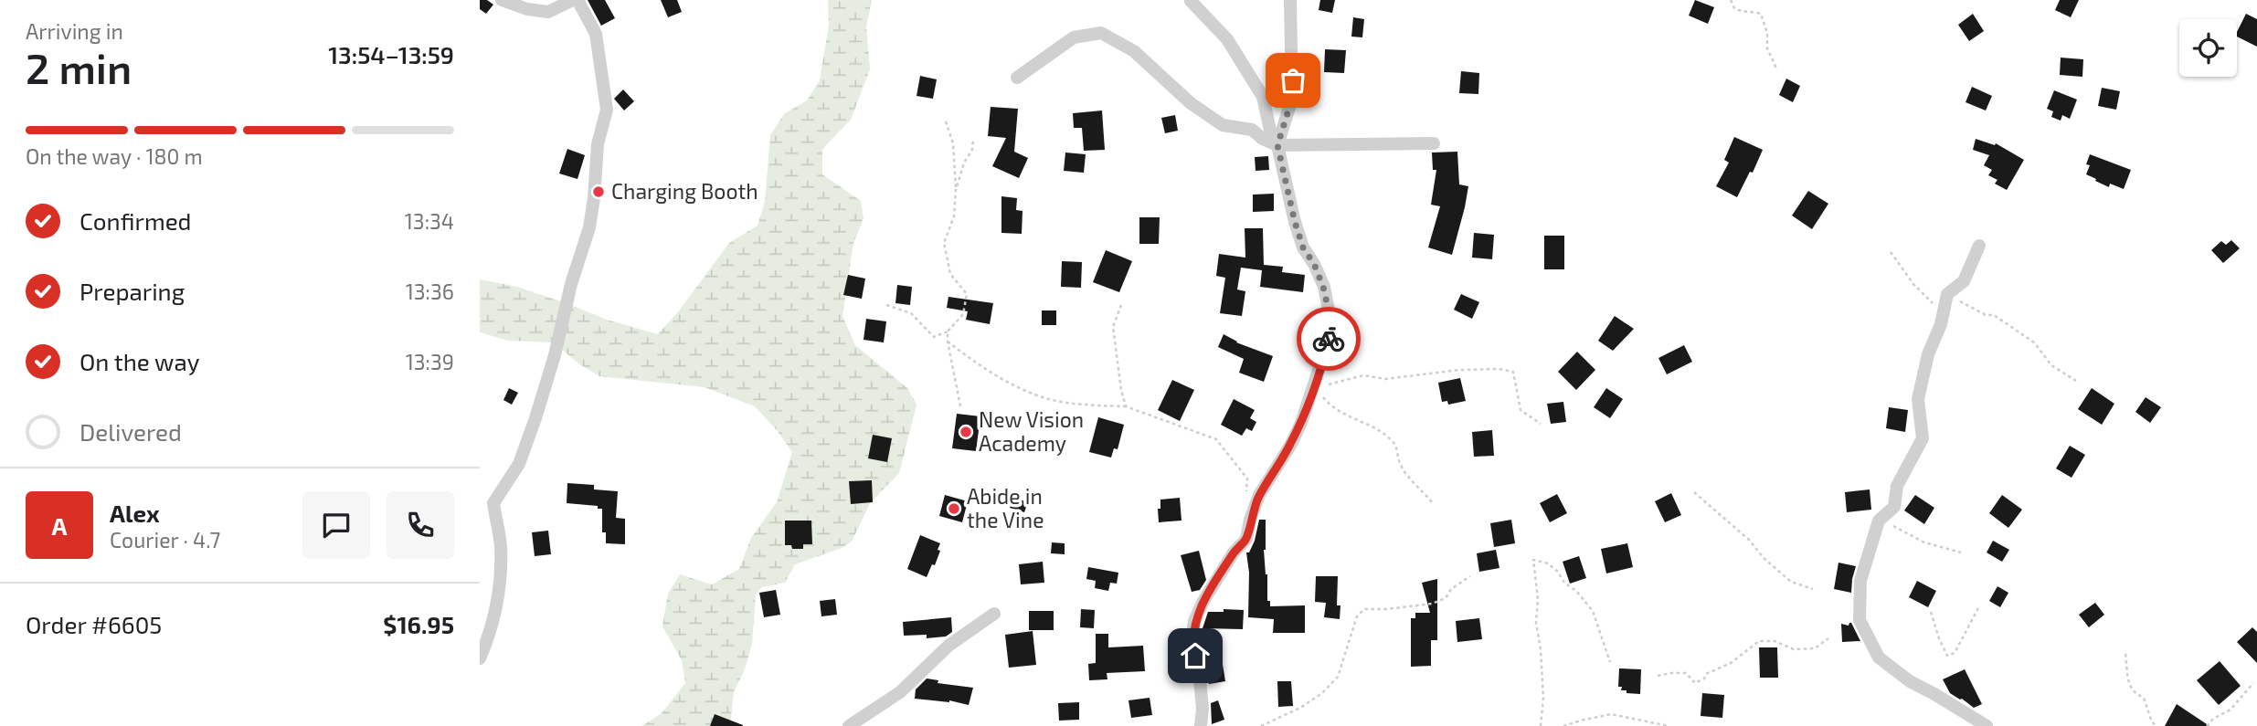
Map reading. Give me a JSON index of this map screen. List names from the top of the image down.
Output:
{
  "places": ["Charging Booth", "New Vision Academy", "Abide in the Vine"],
  "page": {
    "heading": ["2 min", "Arriving in", "13:54–13:59"],
    "panel": [
      "Alex",
      "Courier · 4.7",
      "Order #6605",
      "$16.95"
    ],
    "bar": "On the way · 180 m",
    "list": [
      ["Confirmed", "13:34"],
      ["Preparing", "13:36"],
      ["On the way", "13:39"],
      "Delivered"
    ],
    "round": "A"
  }
}
